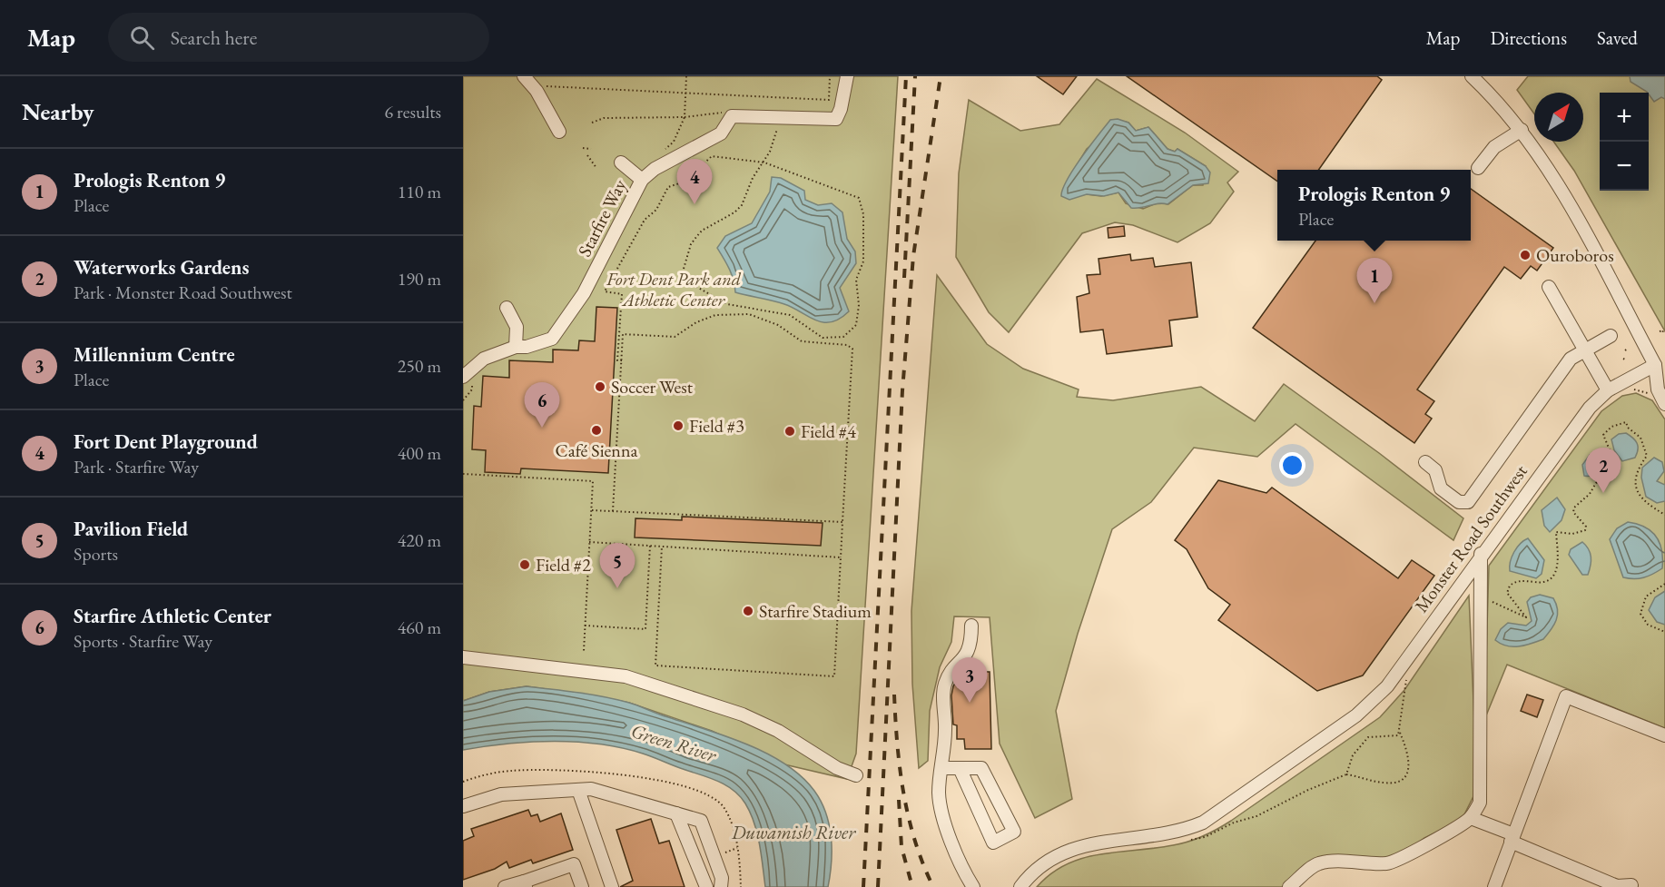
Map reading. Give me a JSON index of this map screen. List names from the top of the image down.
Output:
{
  "streets": {
    "street": ["Starfire Way", "Monster Road Southwest"]
  },
  "water": ["Green River", "Duwamish River"],
  "parks": ["Fort Dent Park and Athletic Center"],
  "places": [
    "Ouroboros",
    "Soccer West",
    "Field #3",
    "Café Sienna",
    "Field #4",
    "Field #2",
    "Starfire Stadium"
  ],
  "north": "top right",
  "page": {
    "header": "Map",
    "search": "Search here",
    "nav": ["Map", "Directions", "Saved"],
    "heading": ["Nearby", "6 results"],
    "map_buttons": ["+", "−"],
    "list": [
      {
        "mark": "1",
        "name": "Prologis Renton 9",
        "note": "Place",
        "value": "110 m"
      },
      {
        "mark": "2",
        "name": "Waterworks Gardens",
        "note": "Park · Monster Road Southwest",
        "value": "190 m"
      },
      {
        "mark": "3",
        "name": "Millennium Centre",
        "note": "Place",
        "value": "250 m"
      },
      {
        "mark": "4",
        "name": "Fort Dent Playground",
        "note": "Park · Starfire Way",
        "value": "400 m"
      },
      {
        "mark": "5",
        "name": "Pavilion Field",
        "note": "Sports",
        "value": "420 m"
      },
      {
        "mark": "6",
        "name": "Starfire Athletic Center",
        "note": "Sports · Starfire Way",
        "value": "460 m"
      }
    ],
    "pins": [
      "4",
      "1",
      "6",
      "2",
      "5",
      "3"
    ],
    "popup": ["Prologis Renton 9", "Place"]
  }
}
